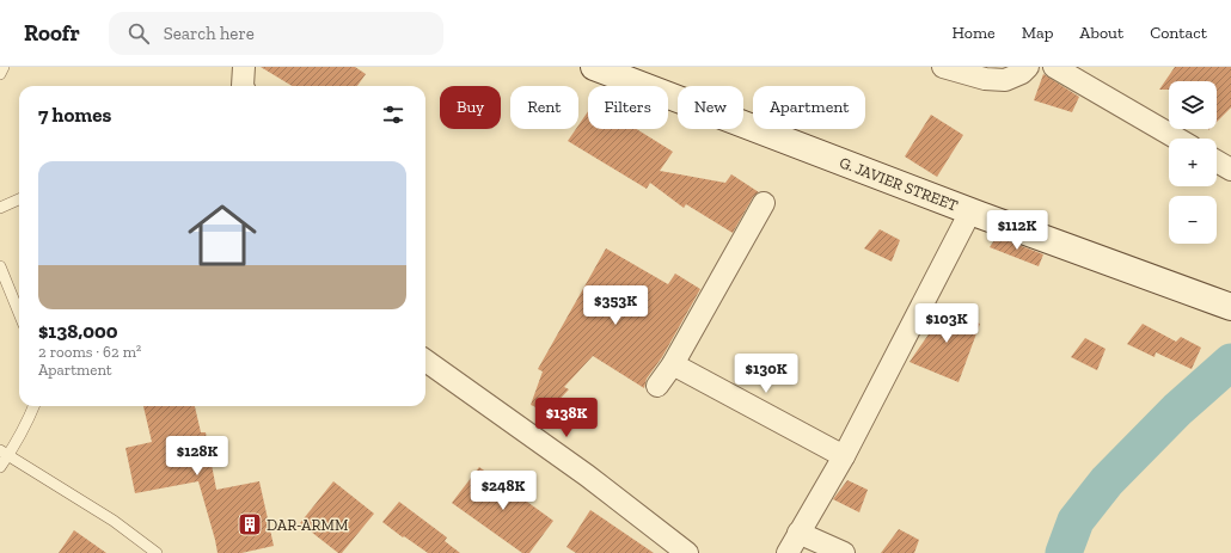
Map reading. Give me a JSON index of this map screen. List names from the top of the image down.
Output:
{
  "streets": {
    "street": ["G. JAVIER STREET"]
  },
  "places": {
    "building": ["DAR-ARMM"]
  },
  "page": {
    "header": "Roofr",
    "search": "Search here",
    "nav": [
      "Home",
      "Map",
      "About",
      "Contact"
    ],
    "map_buttons": ["+", "−"],
    "chip": [
      "Buy",
      "Rent",
      "Filters",
      "New",
      "Apartment"
    ],
    "heading": "7 homes",
    "list": [
      {
        "name": "$138,000",
        "note": "2 rooms · 62 m² · Apartment"
      }
    ],
    "price": [
      "$112K",
      "$353K",
      "$103K",
      "$130K",
      "$138K",
      "$128K",
      "$248K"
    ]
  }
}
